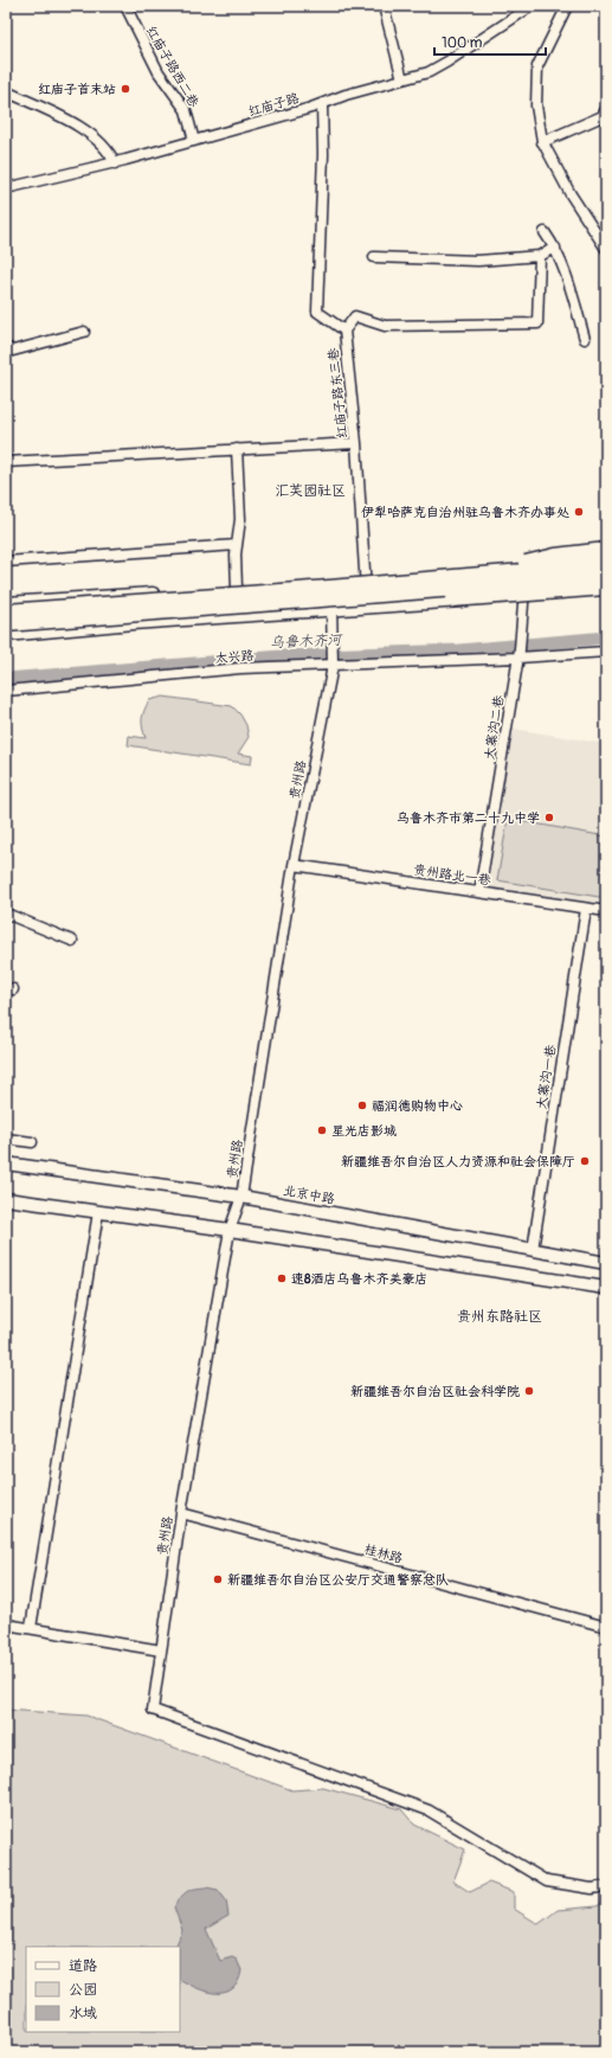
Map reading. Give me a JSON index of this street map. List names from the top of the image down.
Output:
{
  "streets": {
    "main road": ["北京中路"],
    "street": [
      "红庙子路西二巷",
      "红庙子路",
      "红庙子路东三巷",
      "太兴路",
      "大寨沟二巷",
      "贵州路",
      "贵州路北一巷",
      "大寨沟一巷",
      "桂林路"
    ]
  },
  "crossings": [
    ["红庙子路西二巷", "红庙子路"],
    ["红庙子路", "红庙子路东三巷"],
    ["太兴路", "大寨沟二巷"],
    ["太兴路", "贵州路"],
    ["大寨沟二巷", "贵州路北一巷"],
    ["贵州路", "贵州路北一巷"],
    ["贵州路", "北京中路"],
    ["贵州路", "桂林路"],
    ["贵州路北一巷", "大寨沟一巷"],
    ["大寨沟一巷", "北京中路"]
  ],
  "districts": ["汇芙园社区", "贵州东路社区"],
  "water": ["乌鲁木齐河"],
  "places": [
    "红庙子首末站",
    "伊犁哈萨克自治州驻乌鲁木齐办事处",
    "乌鲁木齐市第二十九中学",
    "福润德购物中心",
    "星光店影城",
    "新疆维吾尔自治区人力资源和社会保障厅",
    "速8酒店乌鲁木齐美豪店",
    "新疆维吾尔自治区社会科学院",
    "新疆维吾尔自治区公安厅交通警察总队"
  ],
  "legend": ["道路", "公园", "水域"],
  "scale_bar": "100 m"
}
